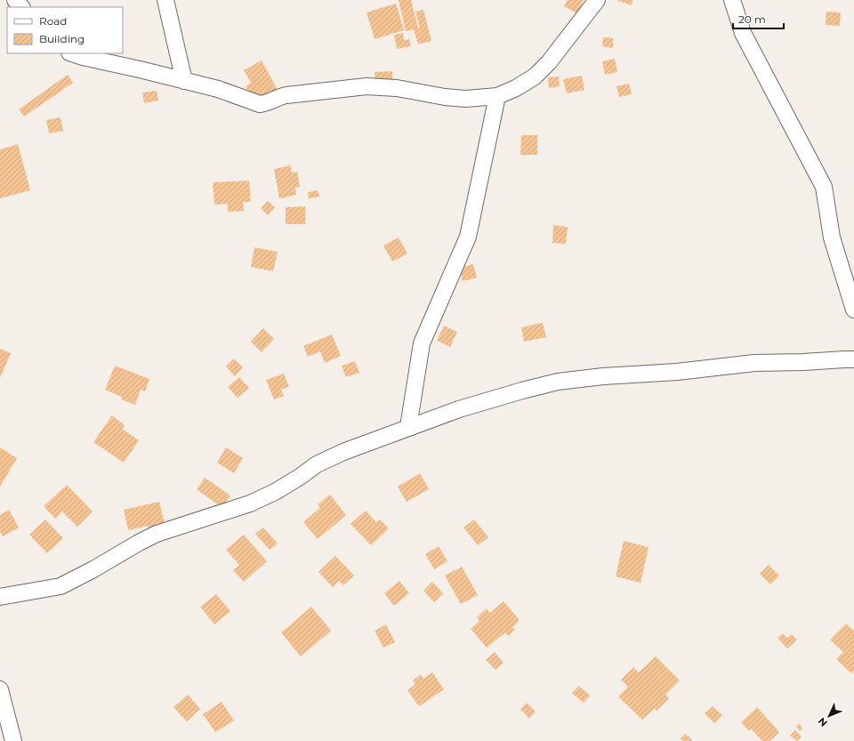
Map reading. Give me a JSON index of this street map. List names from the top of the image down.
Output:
{
  "legend": ["Road", "Building"],
  "scale_bar": "20 m",
  "north": "bottom left"
}
